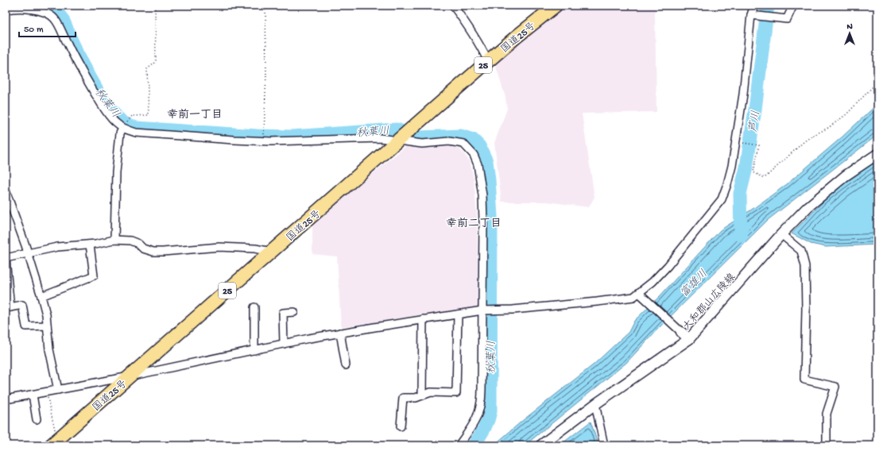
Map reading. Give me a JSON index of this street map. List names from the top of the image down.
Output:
{
  "streets": {
    "highway": ["国道25号", "25"],
    "main road": ["大和郡山広陵線"]
  },
  "districts": ["幸前一丁目", "幸前二丁目"],
  "water": ["秋葉川", "芦川", "富雄川"],
  "scale_bar": "50 m",
  "north": "top"
}
